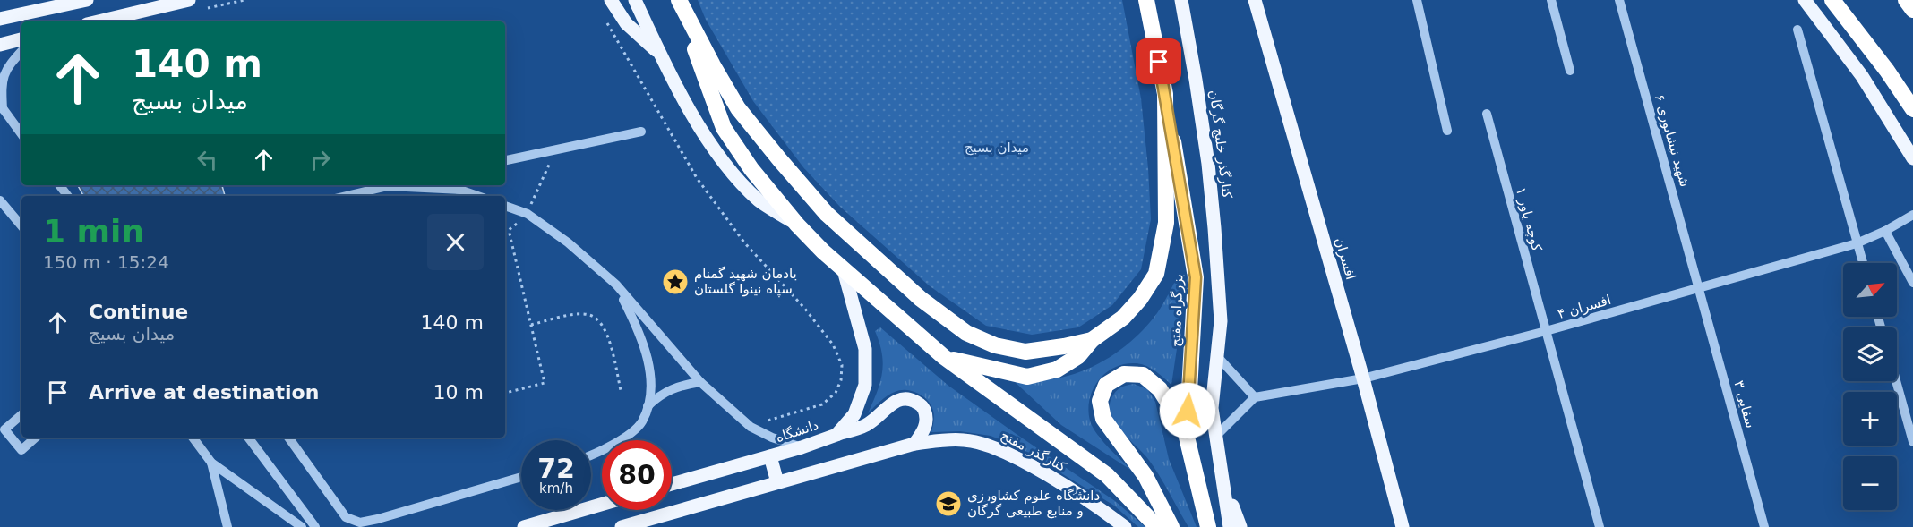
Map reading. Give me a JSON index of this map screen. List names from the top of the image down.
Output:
{
  "streets": {
    "highway": ["بزرگراه مفتح"],
    "main road": [
      "کنارگذر خلیج گرگان",
      "افسران",
      "دانشگاه",
      "کنارگذر مفتح"
    ],
    "street": [
      "شهید نیشابوری ۶",
      "کوچه یاور ۱",
      "افسران ۴",
      "سقایی ۳"
    ]
  },
  "crossings": [
    ["شهید نیشابوری ۶", "افسران ۴"],
    ["شهید نیشابوری ۶", "سقایی ۳"],
    ["کوچه یاور ۱", "افسران ۴"],
    ["افسران", "افسران ۴"],
    ["افسران ۴", "سقایی ۳"]
  ],
  "parks": ["میدان بسیج"],
  "places": {
    "place": ["یادمان شهید گمنام سپاه نینوا گلستان"],
    "school or university": ["دانشگاه علوم کشاورزی و منابع طبیعی گرگان"]
  },
  "north": "top right",
  "page": {
    "turn": ["140 m", "میدان بسیج"],
    "heading": ["1 min", "150 m · 15:24"],
    "map_buttons": ["+", "−"],
    "list": [
      {
        "name": "Continue",
        "note": "میدان بسیج",
        "value": "140 m"
      },
      {
        "name": "Arrive at destination",
        "value": "10 m"
      }
    ],
    "speed": "72 km/h",
    "limit": "80"
  }
}
